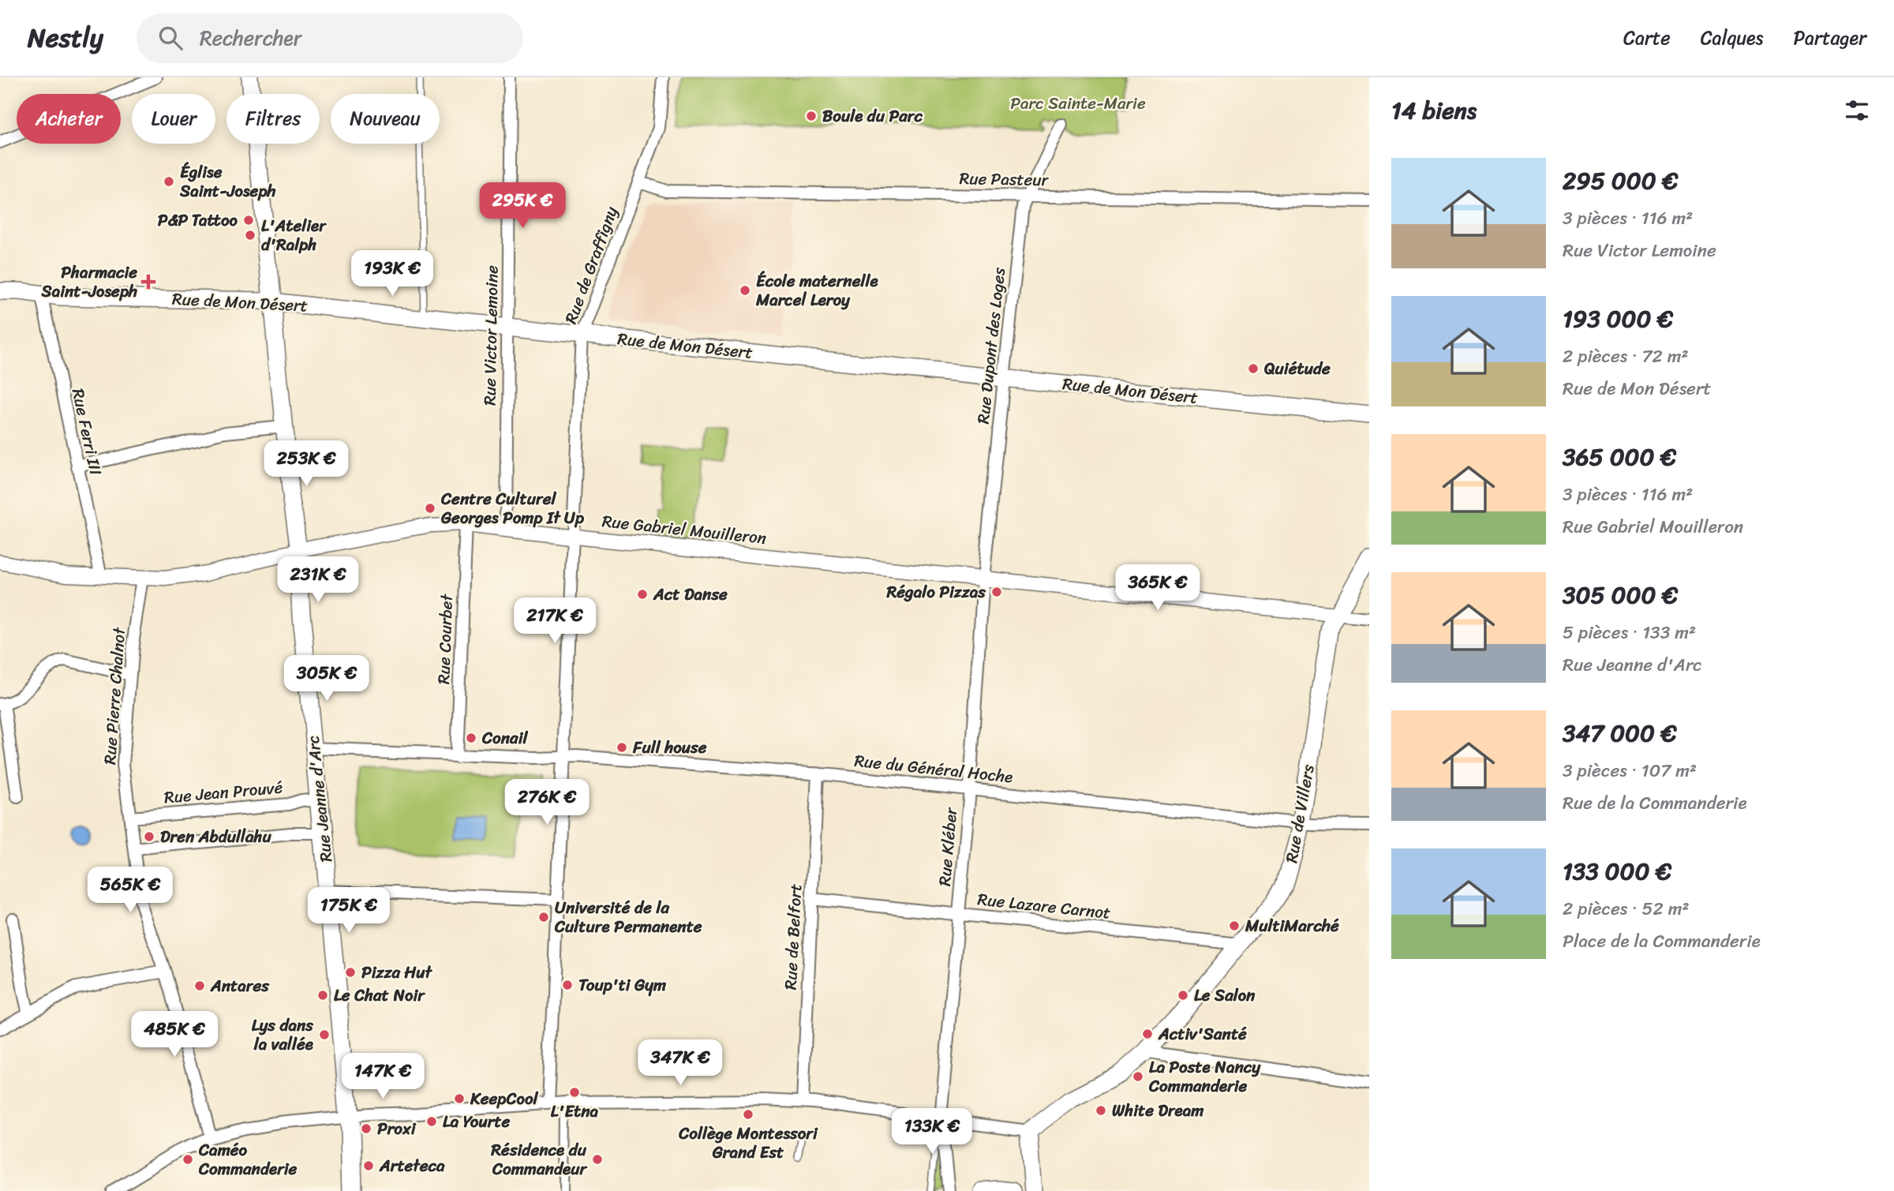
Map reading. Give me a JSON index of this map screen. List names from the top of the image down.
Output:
{
  "streets": {
    "main road": ["Rue de Mon Désert", "Rue Jeanne d'Arc", "Rue de Villers"],
    "street": [
      "Rue Pasteur",
      "Rue de Graffigny",
      "Rue Victor Lemoine",
      "Rue Dupont des Loges",
      "Rue Ferri III",
      "Rue Gabriel Mouilleron",
      "Rue Courbet",
      "Rue Pierre Chalnot",
      "Rue du Général Hoche",
      "Rue Jean Prouvé",
      "Rue Kléber",
      "Rue Lazare Carnot",
      "Rue de Belfort"
    ]
  },
  "crossings": [
    ["Rue Pasteur", "Rue de Graffigny"],
    ["Rue Pasteur", "Rue Dupont des Loges"],
    ["Rue de Graffigny", "Rue de Mon Désert"],
    ["Rue de Graffigny", "Rue Gabriel Mouilleron"],
    ["Rue de Graffigny", "Rue du Général Hoche"],
    ["Rue de Mon Désert", "Rue Victor Lemoine"],
    ["Rue de Mon Désert", "Rue Dupont des Loges"],
    ["Rue de Mon Désert", "Rue Ferri III"],
    ["Rue de Mon Désert", "Rue Jeanne d'Arc"],
    ["Rue Victor Lemoine", "Rue Gabriel Mouilleron"],
    ["Rue Dupont des Loges", "Rue Gabriel Mouilleron"],
    ["Rue Dupont des Loges", "Rue Kléber"],
    ["Rue Ferri III", "Rue Gabriel Mouilleron"],
    ["Rue Gabriel Mouilleron", "Rue Courbet"],
    ["Rue Gabriel Mouilleron", "Rue Pierre Chalnot"],
    ["Rue Gabriel Mouilleron", "Rue Jeanne d'Arc"],
    ["Rue Gabriel Mouilleron", "Rue de Villers"],
    ["Rue Gabriel Mouilleron", "Rue Kléber"],
    ["Rue Courbet", "Rue du Général Hoche"],
    ["Rue Pierre Chalnot", "Rue Jean Prouvé"],
    ["Rue du Général Hoche", "Rue Jeanne d'Arc"],
    ["Rue du Général Hoche", "Rue de Villers"],
    ["Rue du Général Hoche", "Rue Kléber"],
    ["Rue du Général Hoche", "Rue de Belfort"],
    ["Rue Jean Prouvé", "Rue Jeanne d'Arc"],
    ["Rue de Villers", "Rue Lazare Carnot"],
    ["Rue Kléber", "Rue Lazare Carnot"],
    ["Rue Lazare Carnot", "Rue de Belfort"]
  ],
  "parks": ["Parc Sainte-Marie"],
  "places": {
    "other": [
      "Boule du Parc",
      "Église Saint-Joseph",
      "P&P Tattoo",
      "L'Atelier d'Ralph",
      "École maternelle Marcel Leroy",
      "Quiétude",
      "Centre Culturel Georges Pomp It Up",
      "Régalo Pizzas",
      "Act Danse",
      "Conail",
      "Full house",
      "Dren Abdullahu",
      "Université de la Culture Permanente",
      "MultiMarché",
      "Pizza Hut",
      "Toup'ti Gym",
      "Antares",
      "Le Chat Noir",
      "Le Salon",
      "Activ'Santé",
      "Lys dans la vallée",
      "La Poste Nancy Commanderie",
      "L'Etna",
      "KeepCool",
      "White Dream",
      "Collège Montessori Grand Est",
      "La Yourte",
      "Proxi",
      "Caméo Commanderie",
      "Résidence du Commandeur",
      "Arteteca"
    ],
    "health": ["Pharmacie Saint-Joseph"]
  },
  "page": {
    "header": "Nestly",
    "search": "Rechercher",
    "nav": ["Carte", "Calques", "Partager"],
    "heading": "14 biens",
    "chip": [
      "Acheter",
      "Louer",
      "Filtres",
      "Nouveau"
    ],
    "list": [
      {
        "name": "295 000 €",
        "note": "3 pièces · 116 m² · Rue Victor Lemoine"
      },
      {
        "name": "193 000 €",
        "note": "2 pièces · 72 m² · Rue de Mon Désert"
      },
      {
        "name": "365 000 €",
        "note": "3 pièces · 116 m² · Rue Gabriel Mouilleron"
      },
      {
        "name": "305 000 €",
        "note": "5 pièces · 133 m² · Rue Jeanne d'Arc"
      },
      {
        "name": "347 000 €",
        "note": "3 pièces · 107 m² · Rue de la Commanderie"
      },
      {
        "name": "133 000 €",
        "note": "2 pièces · 52 m² · Place de la Commanderie"
      }
    ],
    "price": [
      "295K €",
      "193K €",
      "253K €",
      "231K €",
      "365K €",
      "217K €",
      "305K €",
      "276K €",
      "565K €",
      "175K €",
      "485K €",
      "347K €",
      "147K €",
      "133K €"
    ]
  }
}
